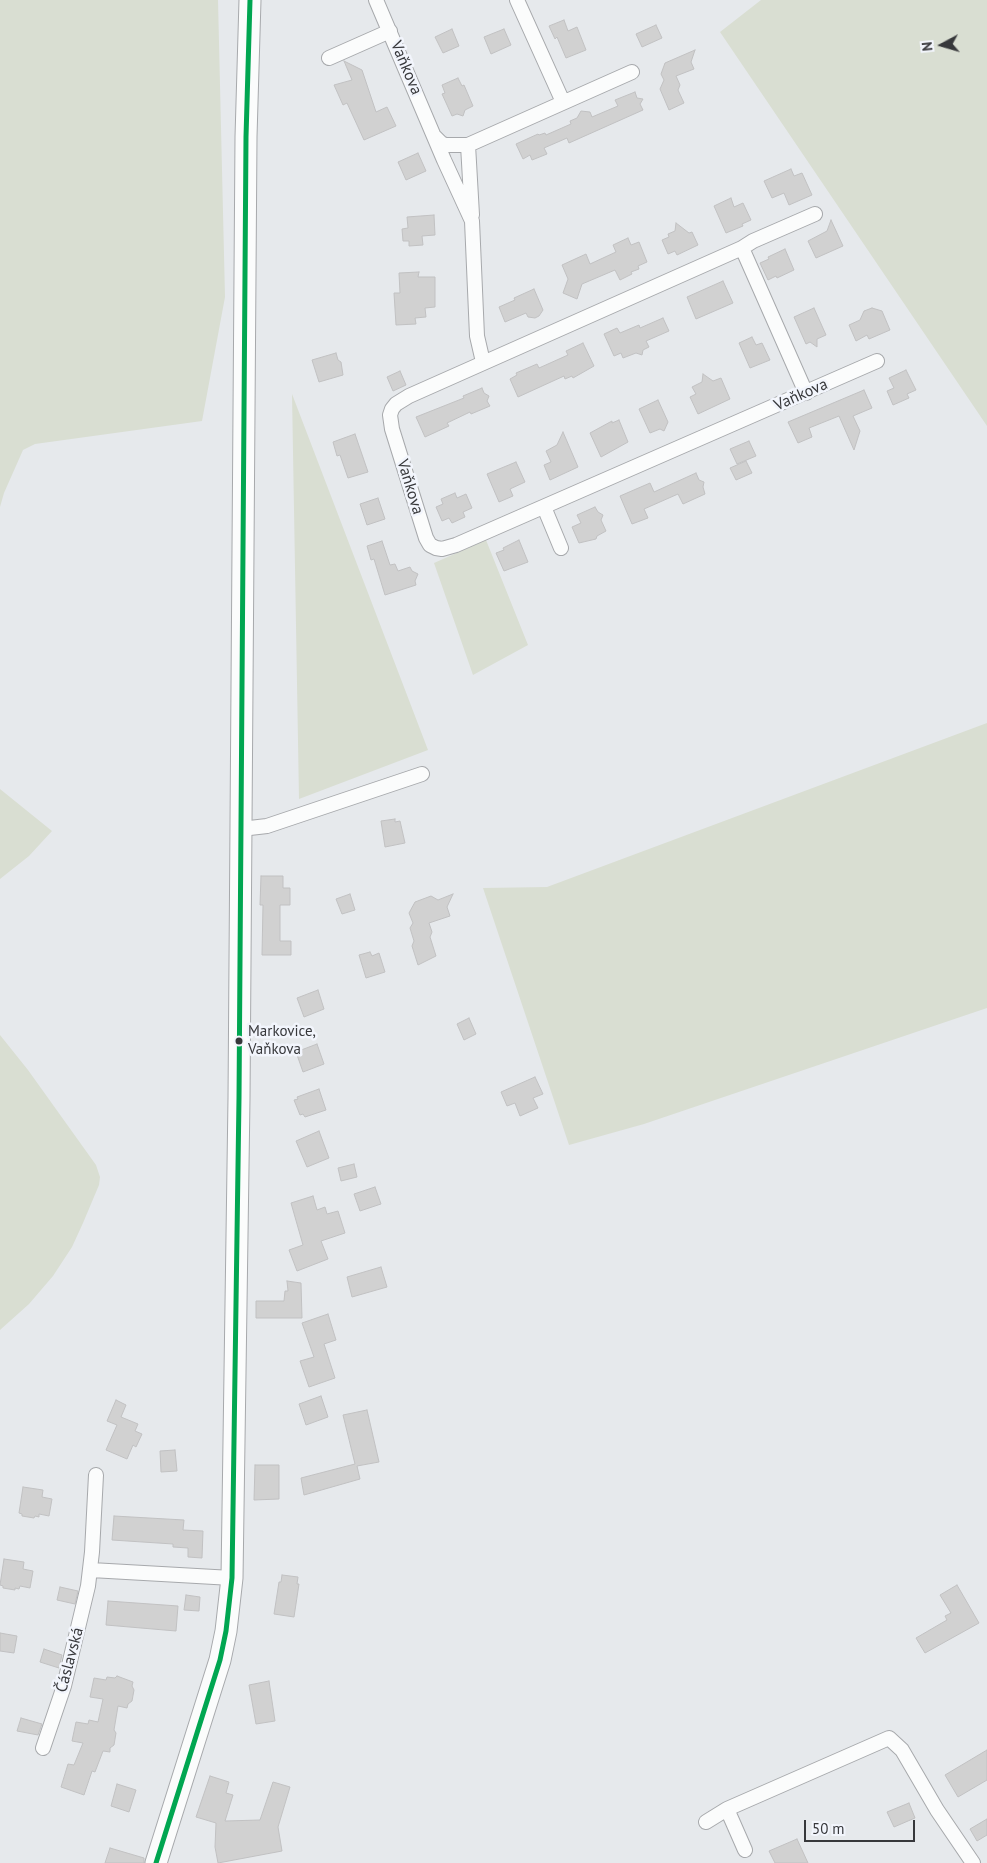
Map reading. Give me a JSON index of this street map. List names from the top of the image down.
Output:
{
  "streets": {
    "street": ["Vaňkova", "Čáslavská"]
  },
  "places": ["Markovice, Vaňkova"],
  "scale_bar": "50 m",
  "north": "left"
}
